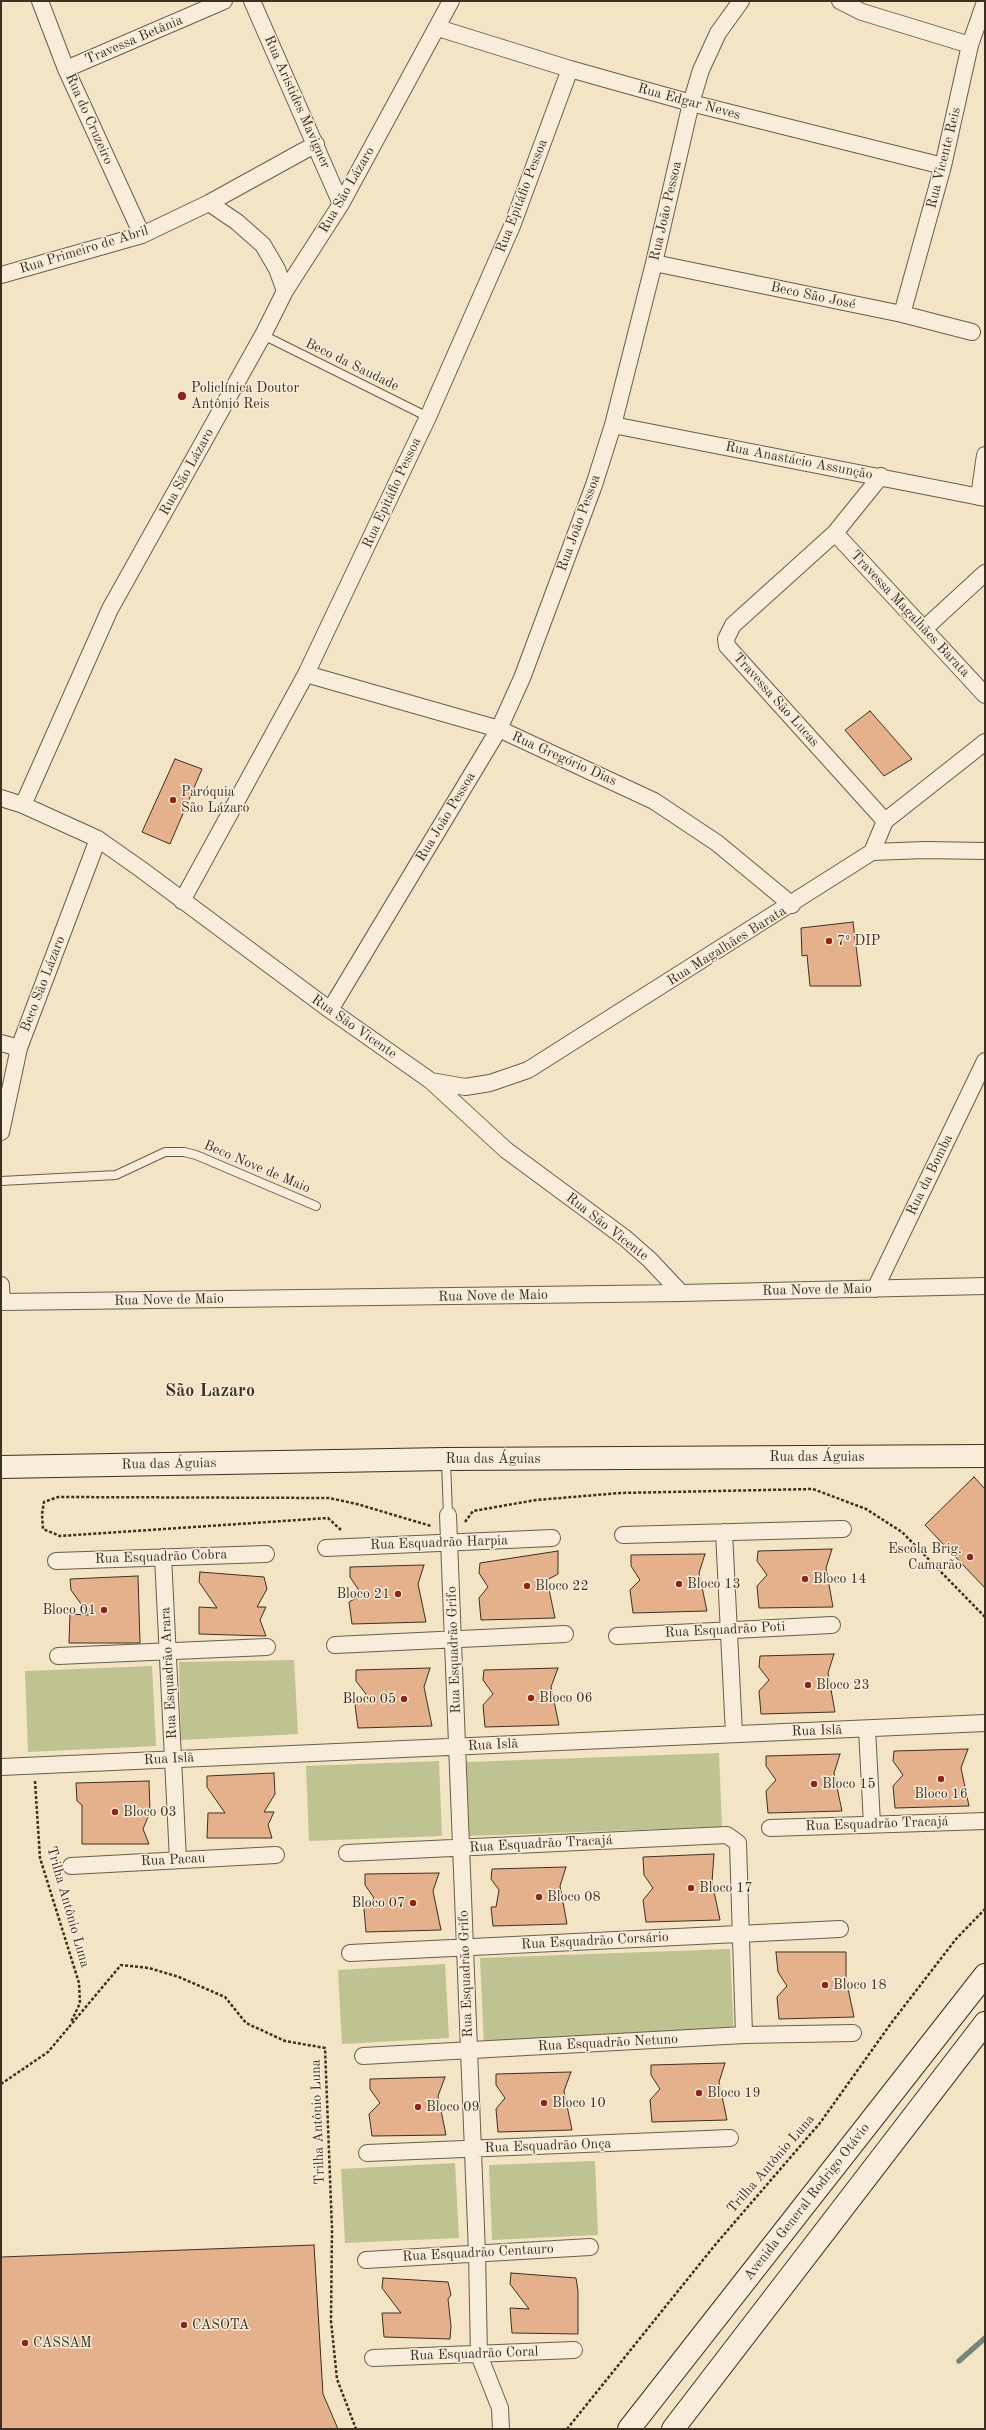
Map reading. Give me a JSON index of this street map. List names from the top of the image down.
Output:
{
  "streets": {
    "street": [
      "Travessa Betânia",
      "Rua Aristides Mavigner",
      "Rua Edgar Neves",
      "Rua do Cruzeiro",
      "Rua Vicente Reis",
      "Rua São Lázaro",
      "Rua Epitáfio Pessoa",
      "Rua João Pessoa",
      "Rua Primeiro de Abril",
      "Beco São José",
      "Rua Anastácio Assunção",
      "Travessa Magalhães Barata",
      "Travessa São Lucas",
      "Rua Gregório Dias",
      "Rua Magalhães Barata",
      "Beco São Lázaro",
      "Rua São Vicente",
      "Rua da Bomba",
      "Rua Nove de Maio",
      "Rua das Águias",
      "Rua Esquadrão Harpia",
      "Rua Esquadrão Cobra",
      "Rua Esquadrão Poti",
      "Rua Esquadrão Grifo",
      "Rua Esquadrão Arara",
      "Rua Islã",
      "Rua Esquadrão Tracajá",
      "Rua Pacau",
      "Rua Esquadrão Corsário",
      "Rua Esquadrão Netuno",
      "Rua Esquadrão Onça",
      "Avenida General Rodrigo Otávio",
      "Rua Esquadrão Centauro",
      "Rua Esquadrão Coral"
    ],
    "lane": ["Beco da Saudade", "Beco Nove de Maio"],
    "path": ["Trilha Antônio Luna"]
  },
  "crossings": [
    ["Travessa Betânia", "Rua do Cruzeiro"],
    ["Rua Aristides Mavigner", "Rua São Lázaro"],
    ["Rua Aristides Mavigner", "Rua Primeiro de Abril"],
    ["Rua Edgar Neves", "Rua Vicente Reis"],
    ["Rua Edgar Neves", "Rua São Lázaro"],
    ["Rua Edgar Neves", "Rua Epitáfio Pessoa"],
    ["Rua Edgar Neves", "Rua João Pessoa"],
    ["Rua do Cruzeiro", "Rua Primeiro de Abril"],
    ["Rua Vicente Reis", "Beco São José"],
    ["Rua São Lázaro", "Beco da Saudade"],
    ["Rua São Lázaro", "Rua São Vicente"],
    ["Rua Epitáfio Pessoa", "Beco da Saudade"],
    ["Rua Epitáfio Pessoa", "Rua Gregório Dias"],
    ["Rua Epitáfio Pessoa", "Rua São Vicente"],
    ["Rua João Pessoa", "Beco São José"],
    ["Rua João Pessoa", "Rua Anastácio Assunção"],
    ["Rua João Pessoa", "Rua Gregório Dias"],
    ["Rua João Pessoa", "Rua São Vicente"],
    ["Rua Anastácio Assunção", "Travessa São Lucas"],
    ["Travessa Magalhães Barata", "Travessa São Lucas"],
    ["Rua Gregório Dias", "Rua Magalhães Barata"],
    ["Rua Magalhães Barata", "Rua São Vicente"],
    ["Beco São Lázaro", "Rua São Vicente"],
    ["Rua São Vicente", "Rua Nove de Maio"],
    ["Rua da Bomba", "Rua Nove de Maio"],
    ["Rua Esquadrão Harpia", "Rua Esquadrão Grifo"],
    ["Rua Esquadrão Cobra", "Rua Esquadrão Arara"],
    ["Rua Esquadrão Grifo", "Rua Islã"],
    ["Rua Esquadrão Grifo", "Rua Esquadrão Tracajá"],
    ["Rua Esquadrão Grifo", "Rua Esquadrão Corsário"],
    ["Rua Esquadrão Grifo", "Rua Esquadrão Netuno"],
    ["Rua Esquadrão Grifo", "Rua Esquadrão Onça"],
    ["Rua Esquadrão Grifo", "Rua Esquadrão Centauro"],
    ["Rua Esquadrão Grifo", "Rua Esquadrão Coral"],
    ["Rua Esquadrão Arara", "Rua Islã"],
    ["Rua Esquadrão Arara", "Rua Pacau"],
    ["Rua Islã", "Trilha Antônio Luna"],
    ["Rua Esquadrão Tracajá", "Rua Esquadrão Corsário"]
  ],
  "districts": ["São Lazaro"],
  "places": [
    "Policlínica Doutor Antônio Reis",
    "Paróquia São Lázaro",
    "7º DIP",
    "Escola Brig. Camarão",
    "Bloco 14",
    "Bloco 13",
    "Bloco 22",
    "Bloco 21",
    "Bloco 01",
    "Bloco 23",
    "Bloco 06",
    "Bloco 05",
    "Bloco 16",
    "Bloco 15",
    "Bloco 03",
    "Bloco 17",
    "Bloco 08",
    "Bloco 07",
    "Bloco 18",
    "Bloco 19",
    "Bloco 10",
    "Bloco 09",
    "CASOTA",
    "CASSAM"
  ]
}
